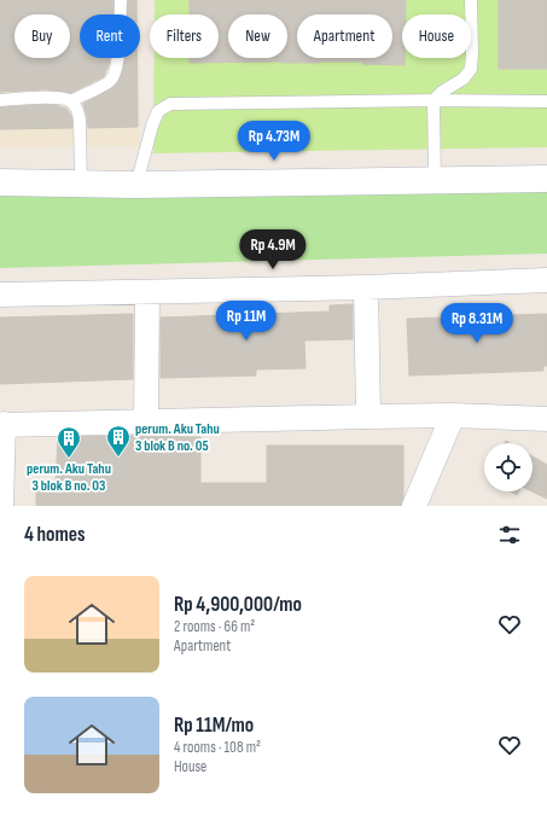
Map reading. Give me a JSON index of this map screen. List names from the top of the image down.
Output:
{
  "places": {
    "building": ["perum. Aku Tahu 3 blok B no. 05", "perum. Aku Tahu 3 blok B no. 03"]
  },
  "page": {
    "chip": [
      "Buy",
      "Rent",
      "Filters",
      "New",
      "Apartment",
      "House"
    ],
    "price": [
      "Rp 4.73M",
      "Rp 4.9M",
      "Rp 11M",
      "Rp 8.31M"
    ],
    "heading": "4 homes",
    "list": [
      {
        "name": "Rp 4,900,000/mo",
        "note": "2 rooms · 66 m² · Apartment"
      },
      {
        "name": "Rp 11M/mo",
        "note": "4 rooms · 108 m² · House"
      }
    ]
  }
}
